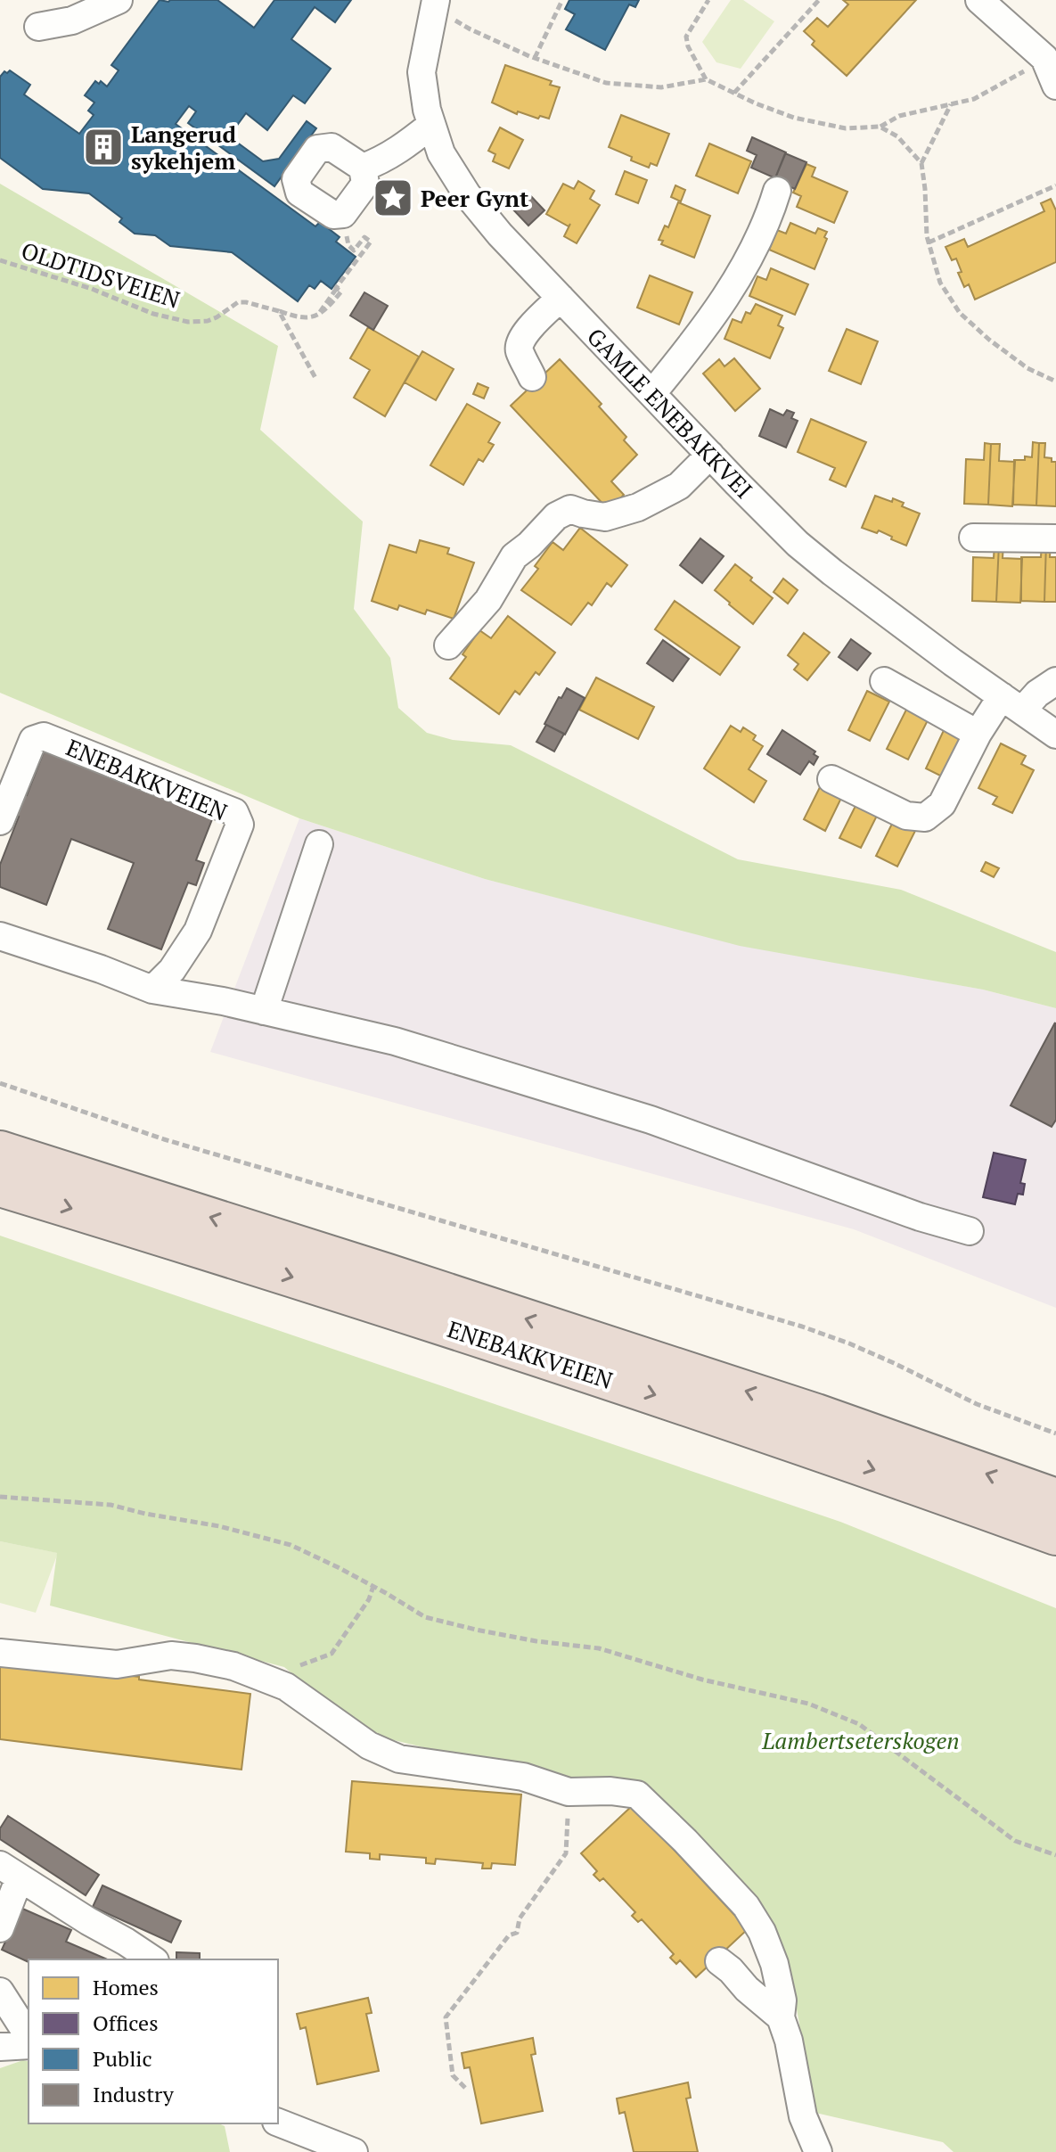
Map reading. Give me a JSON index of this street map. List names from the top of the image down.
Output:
{
  "streets": {
    "highway": ["ENEBAKKVEIEN"],
    "street": ["GAMLE ENEBAKKVEI"],
    "path": ["OLDTIDSVEIEN"]
  },
  "parks": ["Lambertseterskogen"],
  "places": {
    "building": ["Langerud sykehjem"],
    "place": ["Peer Gynt"]
  },
  "legend": [
    "Homes",
    "Offices",
    "Public",
    "Industry"
  ]
}
